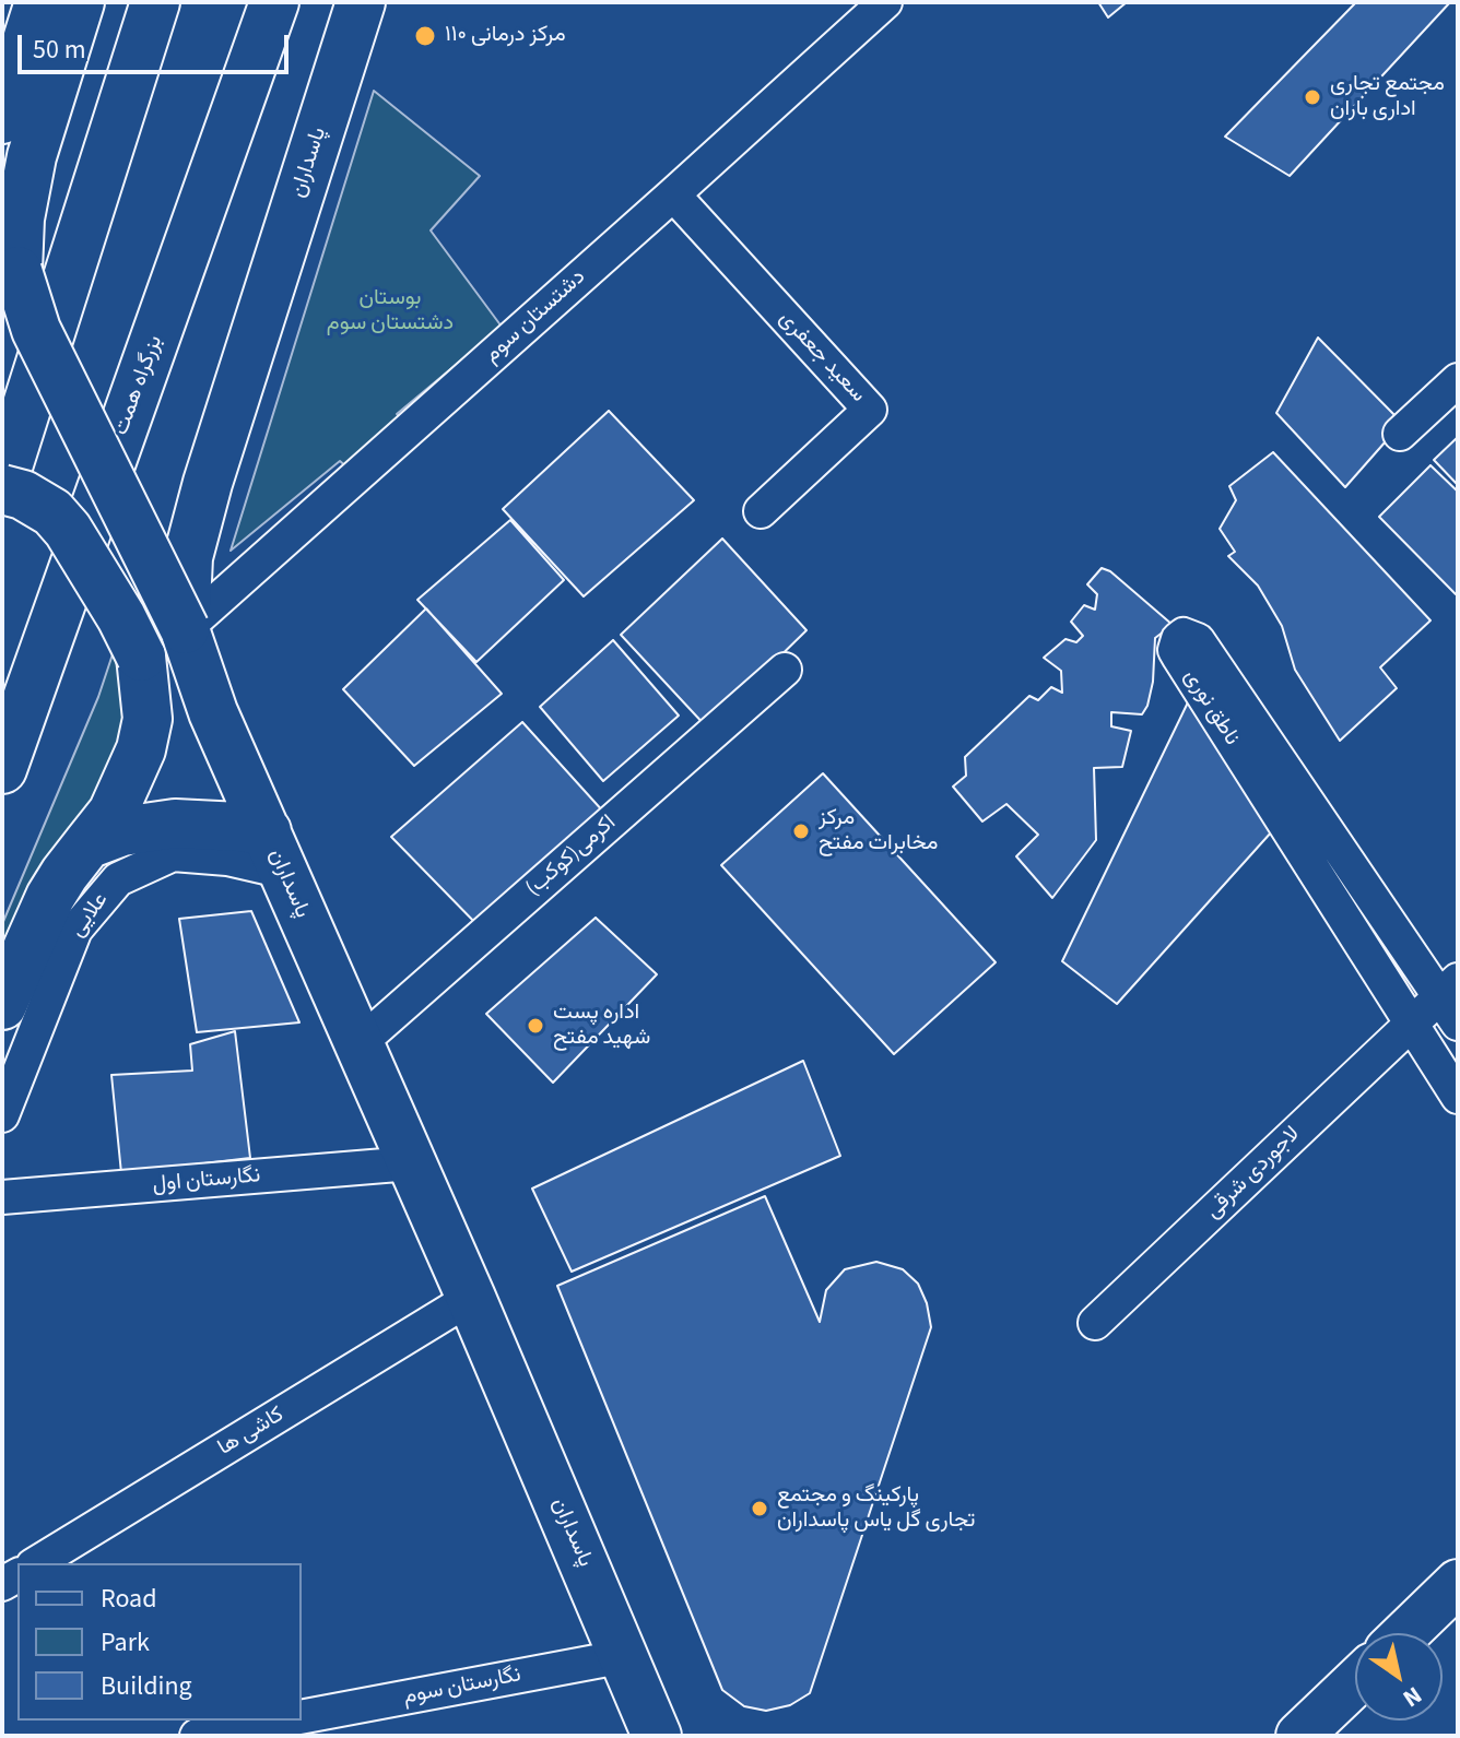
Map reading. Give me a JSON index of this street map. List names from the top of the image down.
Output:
{
  "streets": {
    "main road": ["پاسداران", "بزرگراه همت"],
    "street": [
      "دشتستان سوم",
      "سعید جعفری",
      "ناطق نوری",
      "اکرمی(کوکب)",
      "علایی",
      "لاجوردی شرقی",
      "نگارستان اول",
      "کاشی ها",
      "نگارستان سوم"
    ]
  },
  "crossings": [
    ["پاسداران", "دشتستان سوم"],
    ["پاسداران", "اکرمی(کوکب)"],
    ["پاسداران", "علایی"],
    ["پاسداران", "نگارستان اول"],
    ["پاسداران", "کاشی ها"],
    ["پاسداران", "نگارستان سوم"],
    ["دشتستان سوم", "سعید جعفری"],
    ["ناطق نوری", "لاجوردی شرقی"]
  ],
  "parks": ["بوستان دشتستان سوم"],
  "places": [
    "مرکز درمانی ۱۱۰",
    "مجتمع تجاری اداری باران",
    "مرکز مخابرات مفتح",
    "اداره پست شهید مفتح",
    "پارکینگ و مجتمع تجاری گل یاس پاسداران"
  ],
  "legend": ["Road", "Park", "Building"],
  "scale_bar": "50 m",
  "north": "bottom right"
}
